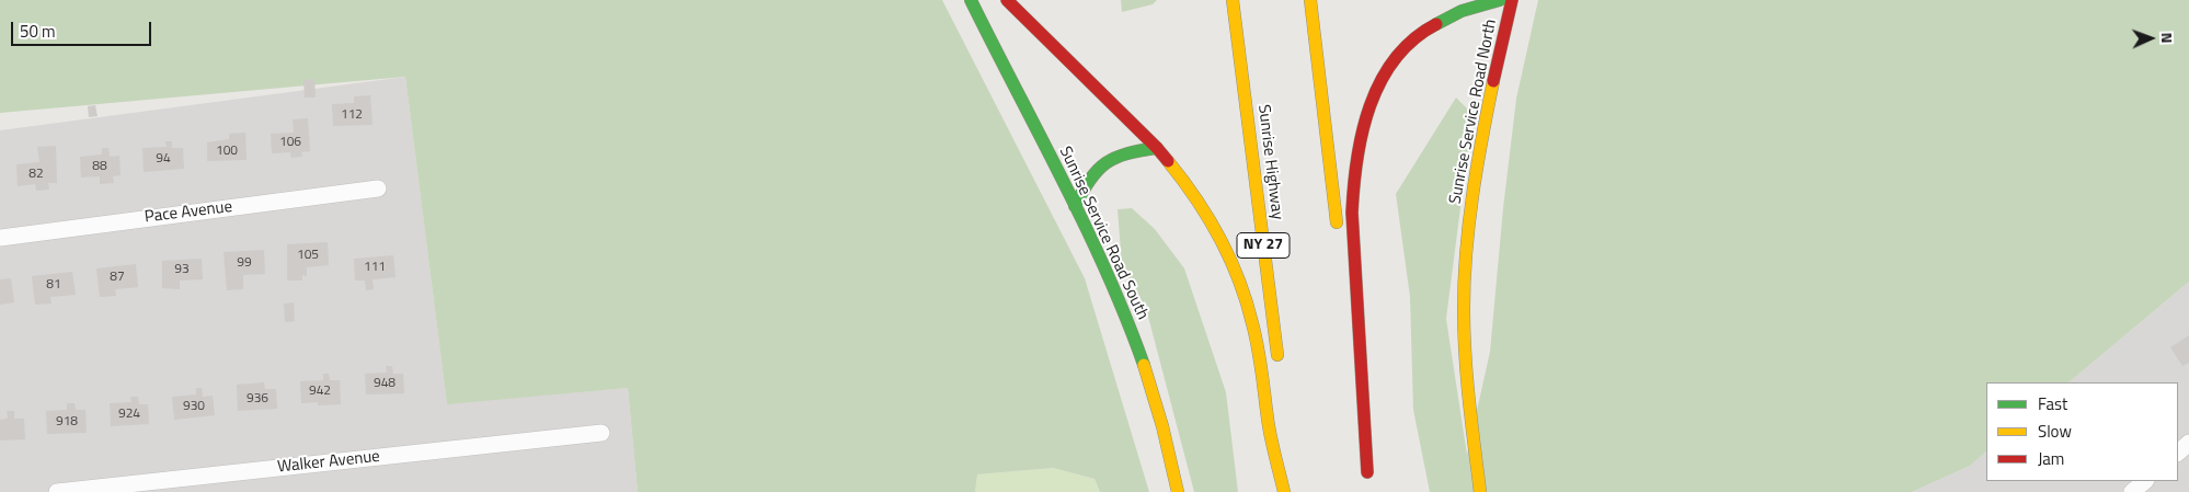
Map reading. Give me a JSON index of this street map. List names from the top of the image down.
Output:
{
  "streets": {
    "main road": [
      "Sunrise Service Road North",
      "Sunrise Highway",
      "Sunrise Service Road South",
      "NY 27"
    ],
    "street": ["Pace Avenue", "Walker Avenue"]
  },
  "house_numbers": [
    "112",
    "106",
    "100",
    "94",
    "88",
    "82",
    "105",
    "99",
    "111",
    "93",
    "87",
    "81",
    "948",
    "942",
    "936",
    "930",
    "924",
    "918"
  ],
  "legend": ["Fast", "Slow", "Jam"],
  "scale_bar": "50 m",
  "north": "right"
}
